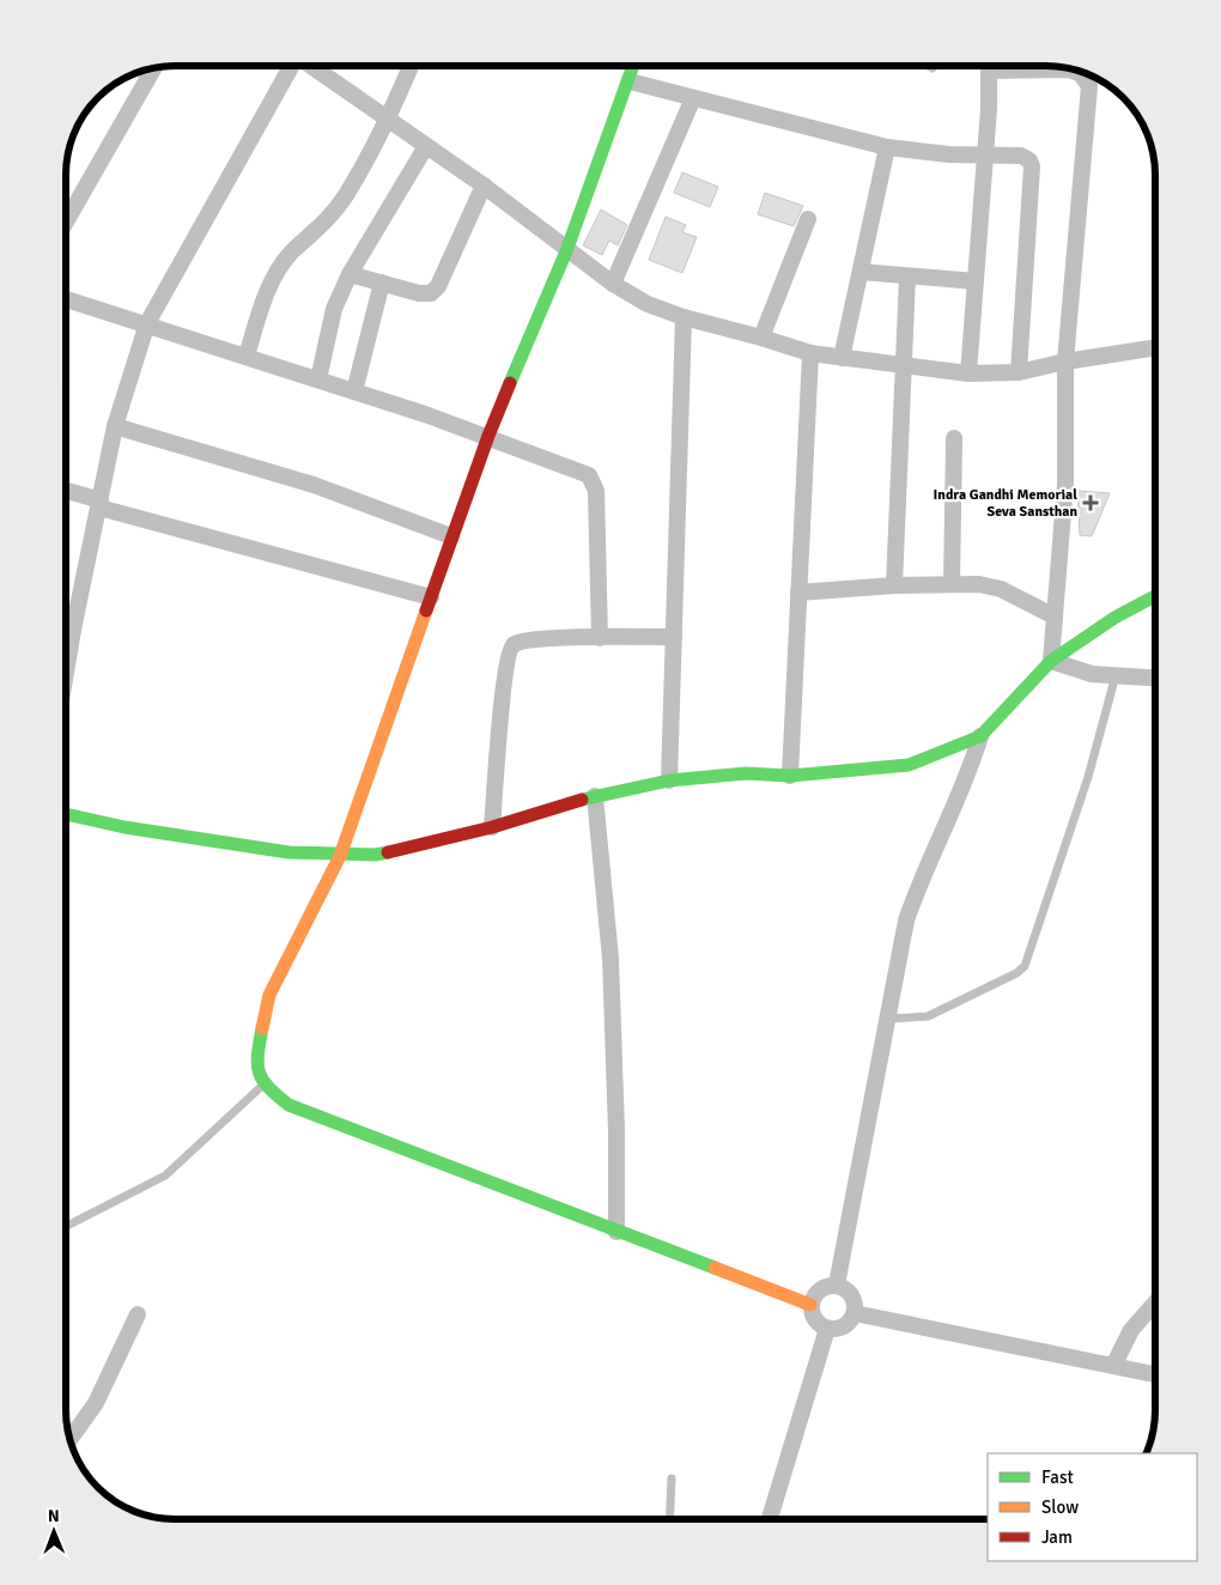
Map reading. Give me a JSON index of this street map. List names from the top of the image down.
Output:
{
  "places": {
    "health": ["Indra Gandhi Memorial Seva Sansthan"]
  },
  "legend": ["Fast", "Slow", "Jam"],
  "north": "top"
}
